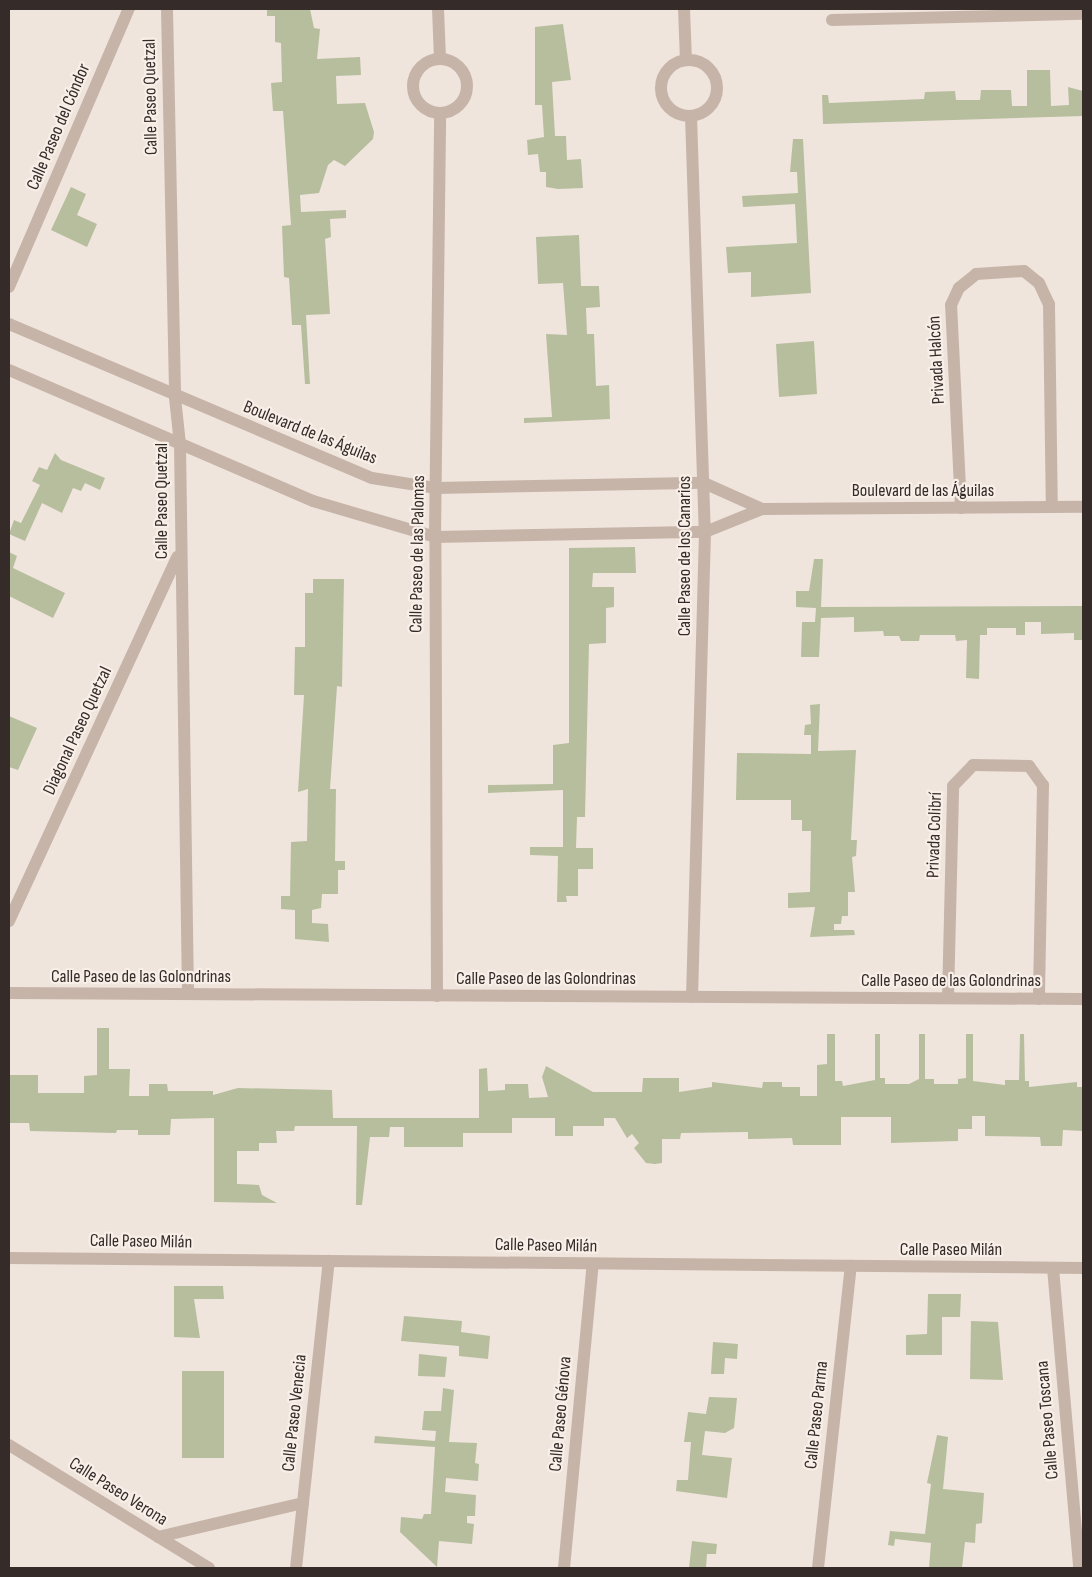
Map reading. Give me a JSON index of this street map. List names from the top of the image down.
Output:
{
  "streets": {
    "street": [
      "Calle Paseo Quetzal",
      "Calle Paseo del Cóndor",
      "Privada Halcón",
      "Boulevard de las Águilas",
      "Calle Paseo de las Palomas",
      "Calle Paseo de los Canarios",
      "Diagonal Paseo Quetzal",
      "Privada Colibrí",
      "Calle Paseo de las Golondrinas",
      "Calle Paseo Milán",
      "Calle Paseo Venecia",
      "Calle Paseo Génova",
      "Calle Paseo Parma",
      "Calle Paseo Toscana",
      "Calle Paseo Verona"
    ]
  },
  "crossings": [
    ["Calle Paseo Quetzal", "Boulevard de las Águilas"],
    ["Calle Paseo Quetzal", "Diagonal Paseo Quetzal"],
    ["Calle Paseo Quetzal", "Calle Paseo de las Golondrinas"],
    ["Privada Halcón", "Boulevard de las Águilas"],
    ["Boulevard de las Águilas", "Calle Paseo de las Palomas"],
    ["Boulevard de las Águilas", "Calle Paseo de los Canarios"],
    ["Calle Paseo de las Palomas", "Calle Paseo de las Golondrinas"],
    ["Calle Paseo de los Canarios", "Calle Paseo de las Golondrinas"],
    ["Privada Colibrí", "Calle Paseo de las Golondrinas"],
    ["Calle Paseo Milán", "Calle Paseo Venecia"],
    ["Calle Paseo Milán", "Calle Paseo Génova"],
    ["Calle Paseo Milán", "Calle Paseo Parma"],
    ["Calle Paseo Milán", "Calle Paseo Toscana"]
  ]
}
